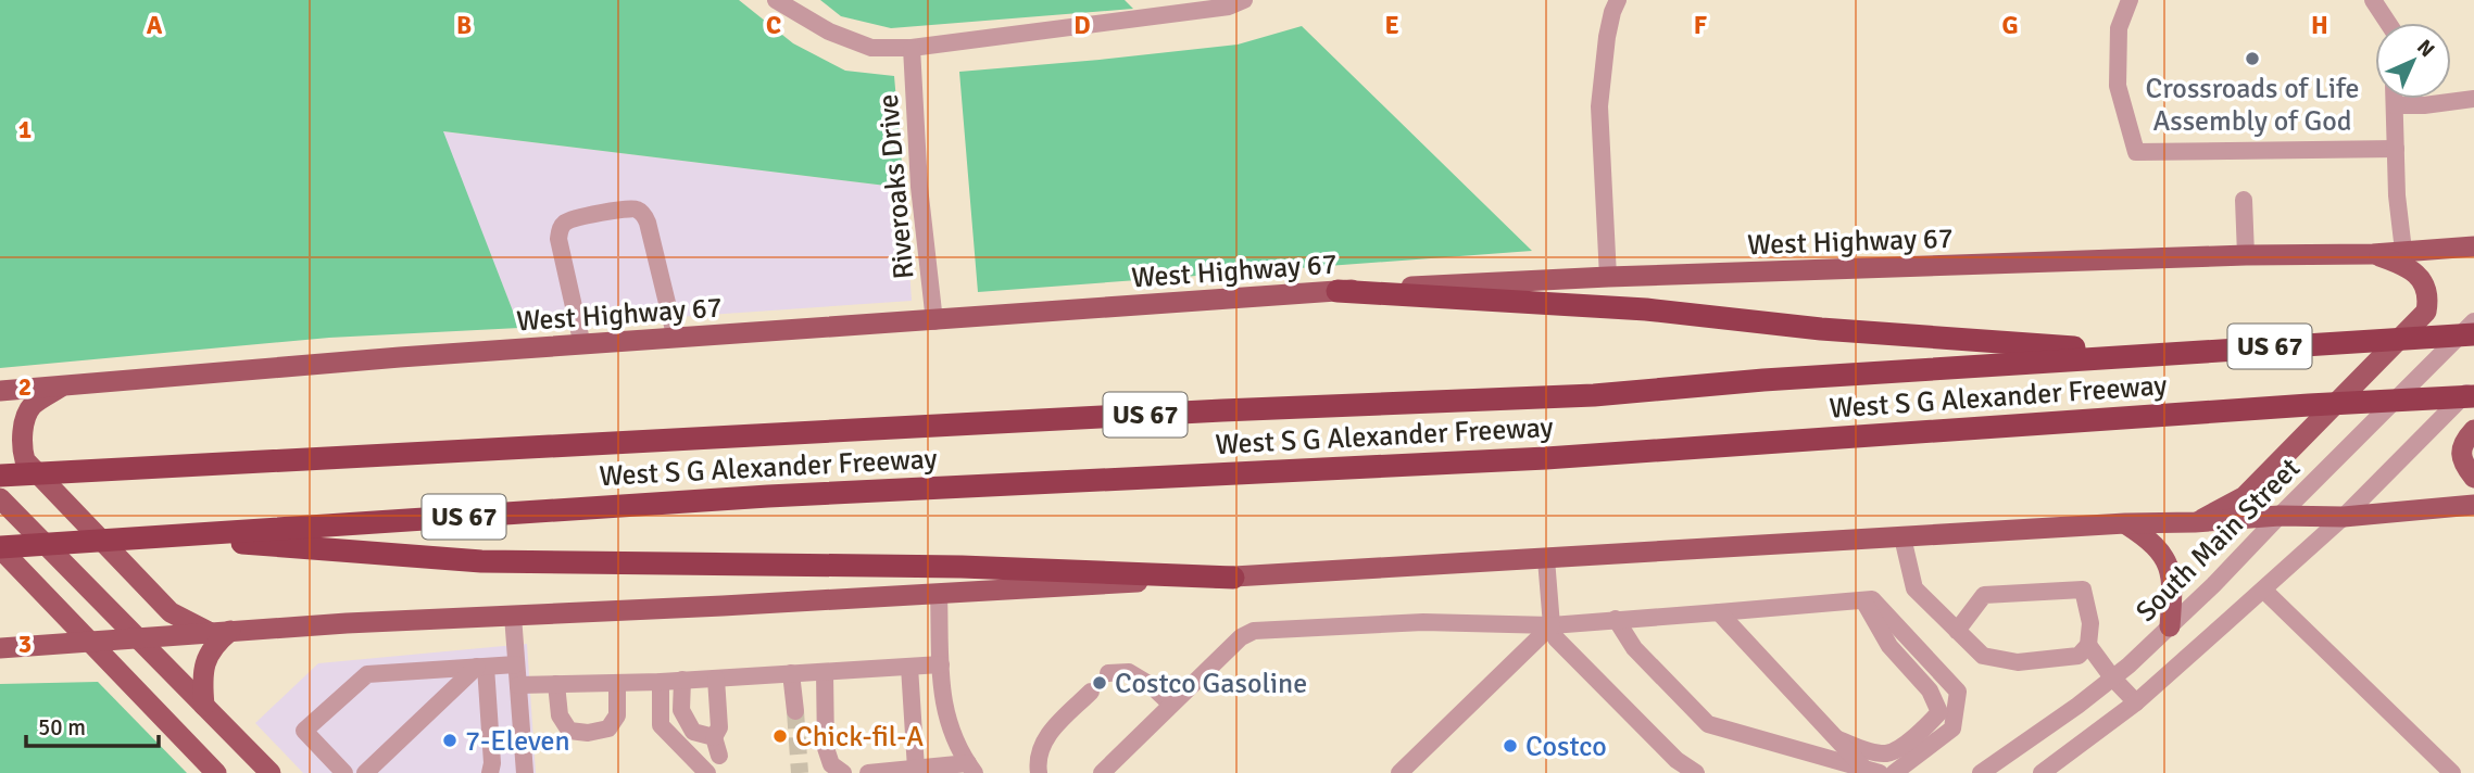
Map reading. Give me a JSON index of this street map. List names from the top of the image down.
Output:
{
  "streets": {
    "highway": ["US 67", "West S G Alexander Freeway"],
    "main road": ["West Highway 67"],
    "street": ["Riveroaks Drive", "South Main Street"]
  },
  "crossings": [
    ["Riveroaks Drive", "West Highway 67"]
  ],
  "places": [
    "Crossroads of Life Assembly of God",
    "Costco Gasoline",
    "Chick-fil-A",
    "7-Eleven",
    "Costco"
  ],
  "scale_bar": "50 m",
  "north": "top right",
  "grid": {
    "columns": [
      "A",
      "B",
      "C",
      "D",
      "E",
      "F",
      "G",
      "H"
    ],
    "rows": ["1", "2", "3"]
  }
}
